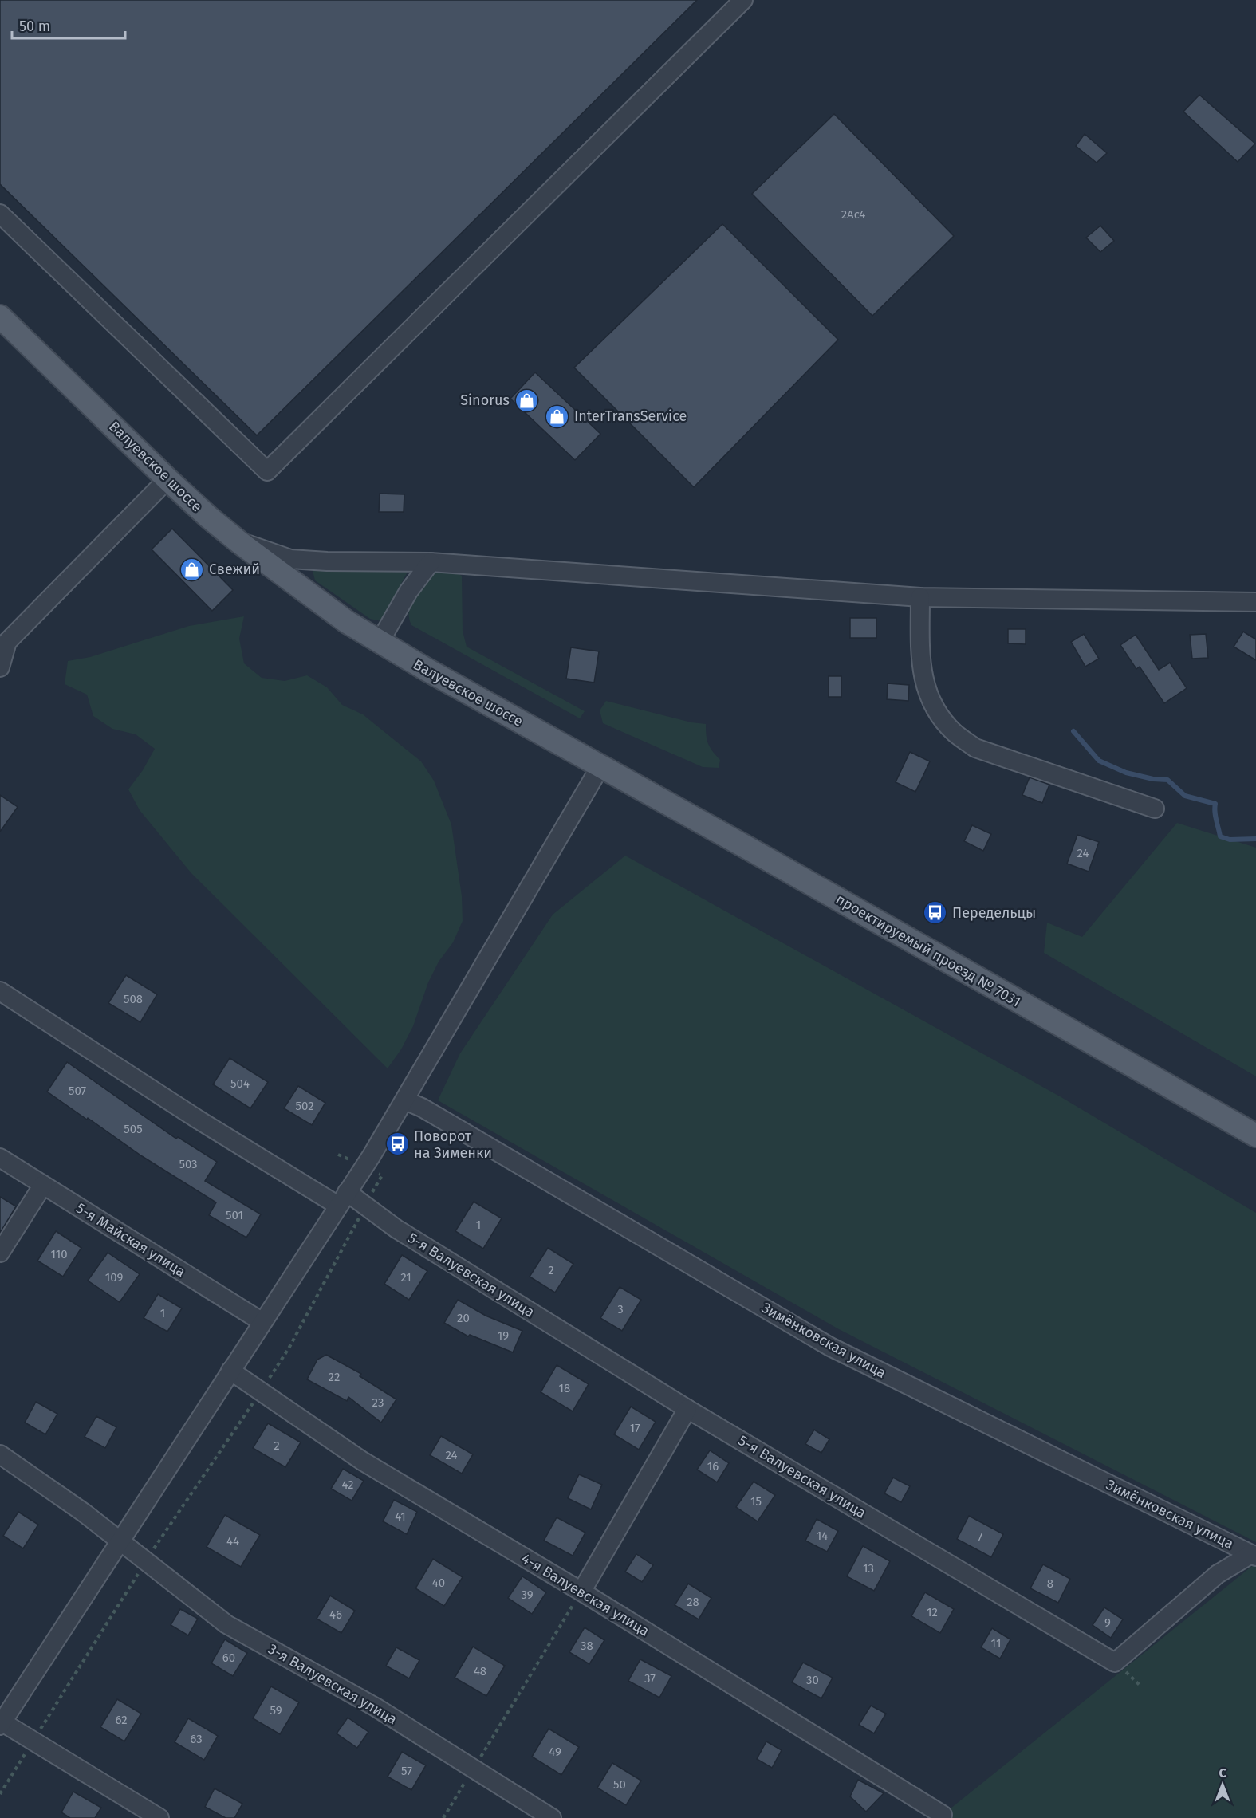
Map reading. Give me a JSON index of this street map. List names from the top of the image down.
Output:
{
  "streets": {
    "main road": ["Валуевское шоссе", "проектируемый проезд № 7031"],
    "street": [
      "5-я Майская улица",
      "5-я Валуевская улица",
      "Зимёнковская улица",
      "4-я Валуевская улица",
      "3-я Валуевская улица"
    ]
  },
  "crossings": [
    ["Валуевское шоссе", "проектируемый проезд № 7031"],
    ["5-я Валуевская улица", "Зимёнковская улица"]
  ],
  "places": {
    "shop": ["Sinorus", "InterTransService", "Свежий"],
    "bus stop": ["Передельцы", "Поворот на Зименки"]
  },
  "house_numbers": [
    "2Ас4",
    "24",
    "508",
    "504",
    "507",
    "502",
    "505",
    "503",
    "501",
    "1",
    "110",
    "2",
    "109",
    "21",
    "3",
    "1",
    "20",
    "19",
    "22",
    "18",
    "23",
    "17",
    "2",
    "24",
    "16",
    "42",
    "15",
    "41",
    "14",
    "7",
    "44",
    "13",
    "40",
    "8",
    "39",
    "28",
    "12",
    "46",
    "9",
    "11",
    "38",
    "60",
    "48",
    "37",
    "30",
    "59",
    "62",
    "63",
    "49",
    "57",
    "50"
  ],
  "scale_bar": "50 m",
  "north": "top"
}
